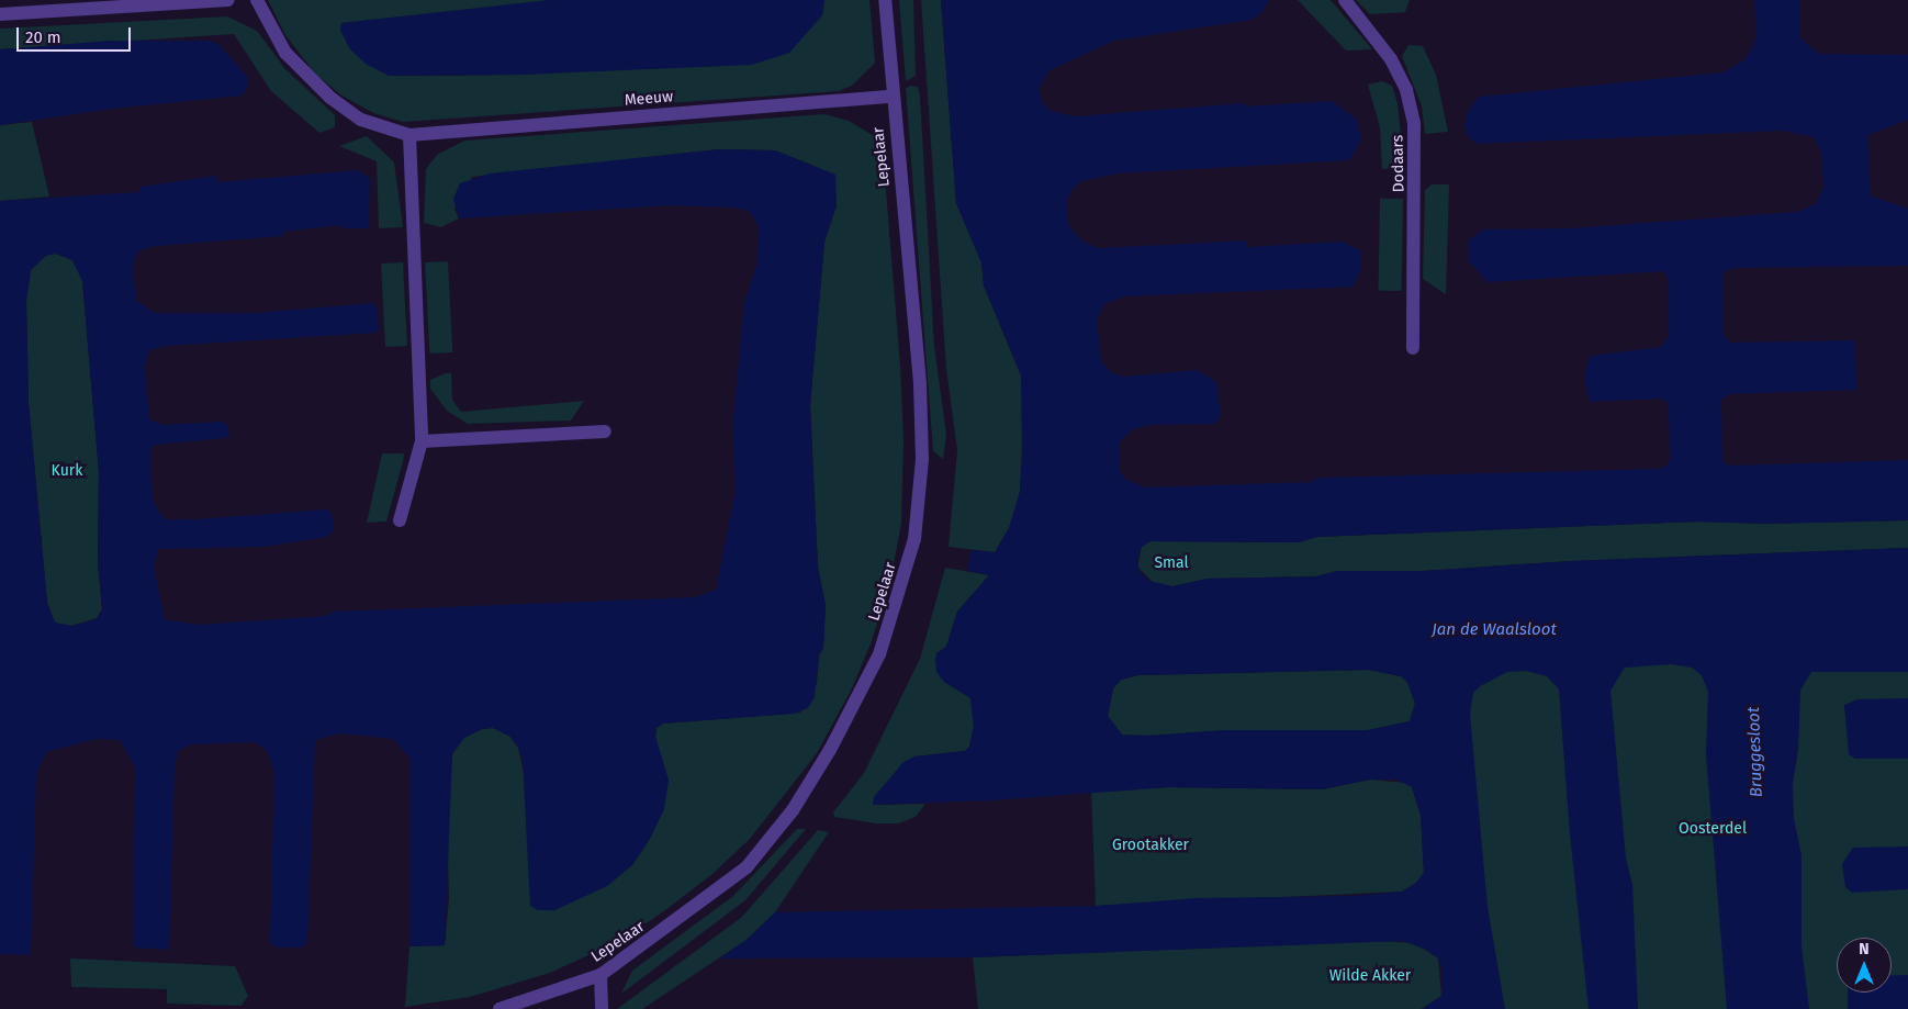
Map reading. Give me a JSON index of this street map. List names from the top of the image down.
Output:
{
  "streets": {
    "street": ["Meeuw", "Lepelaar", "Dodaars"]
  },
  "crossings": [
    ["Meeuw", "Lepelaar"]
  ],
  "water": ["Jan de Waalsloot", "Bruggesloot"],
  "parks": [
    "Kurk",
    "Smal",
    "Oosterdel",
    "Grootakker",
    "Wilde Akker"
  ],
  "scale_bar": "20 m",
  "north": "top"
}
